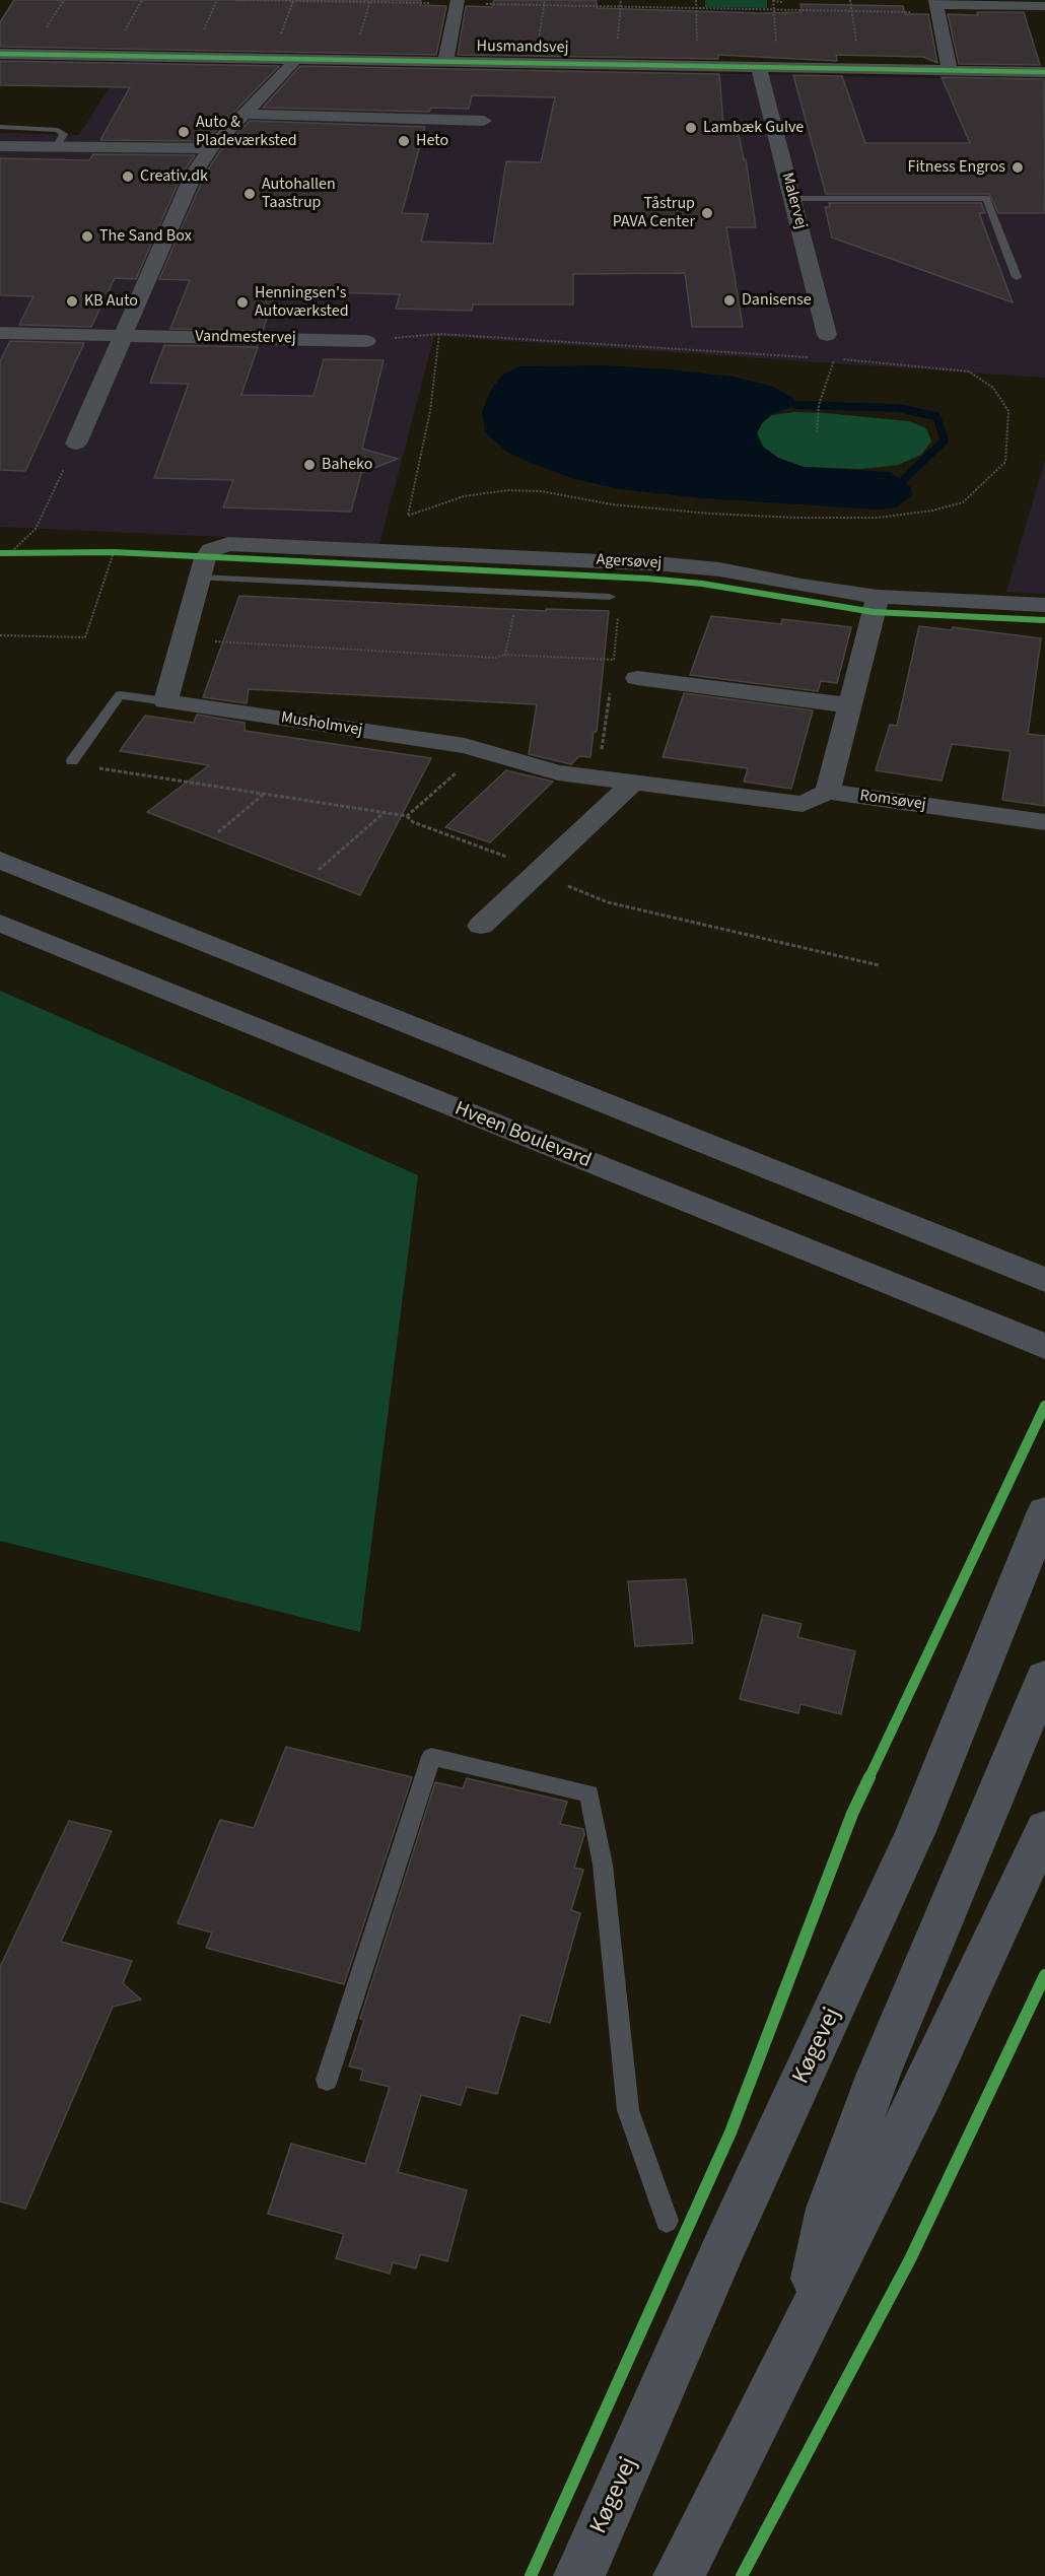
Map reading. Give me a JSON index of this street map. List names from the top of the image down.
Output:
{
  "streets": {
    "main road": ["Hveen Boulevard", "Køgevej"],
    "street": [
      "Husmandsvej",
      "Malervej",
      "Vandmestervej",
      "Agersøvej",
      "Musholmvej",
      "Romsøvej"
    ]
  },
  "crossings": [
    ["Husmandsvej", "Malervej"],
    ["Musholmvej", "Romsøvej"]
  ],
  "places": [
    "Lambæk Gulve",
    "Auto & Pladeværksted",
    "Heto",
    "Fitness Engros",
    "Creativ.dk",
    "Autohallen Taastrup",
    "Tåstrup PAVA Center",
    "The Sand Box",
    "Danisense",
    "KB Auto",
    "Henningsen's Autoværksted",
    "Baheko"
  ]
}
